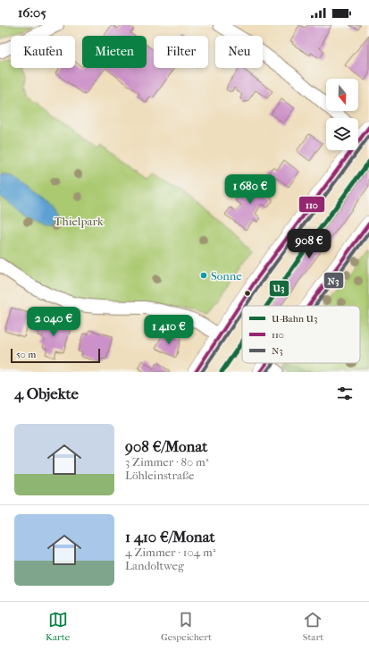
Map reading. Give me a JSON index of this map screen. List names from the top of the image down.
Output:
{
  "parks": ["Thielpark"],
  "places": ["Sonne"],
  "lines": ["transit line 110", "transit line N3", "metro line U3"],
  "legend": ["U-Bahn U3", "110", "N3"],
  "scale_bar": "50 m",
  "north": "bottom",
  "page": {
    "status": "16:05",
    "chip": [
      "Kaufen",
      "Mieten",
      "Filter",
      "Neu"
    ],
    "price": [
      "1 680 €",
      "908 €",
      "2 040 €",
      "1 410 €"
    ],
    "scale": "50 m",
    "heading": "4 Objekte",
    "list": [
      {
        "name": "908 €/Monat",
        "note": "3 Zimmer · 80 m² · Löhleinstraße"
      },
      {
        "name": "1 410 €/Monat",
        "note": "4 Zimmer · 104 m² · Landoltweg"
      }
    ],
    "tabs": ["Karte", "Gespeichert", "Start"]
  }
}
